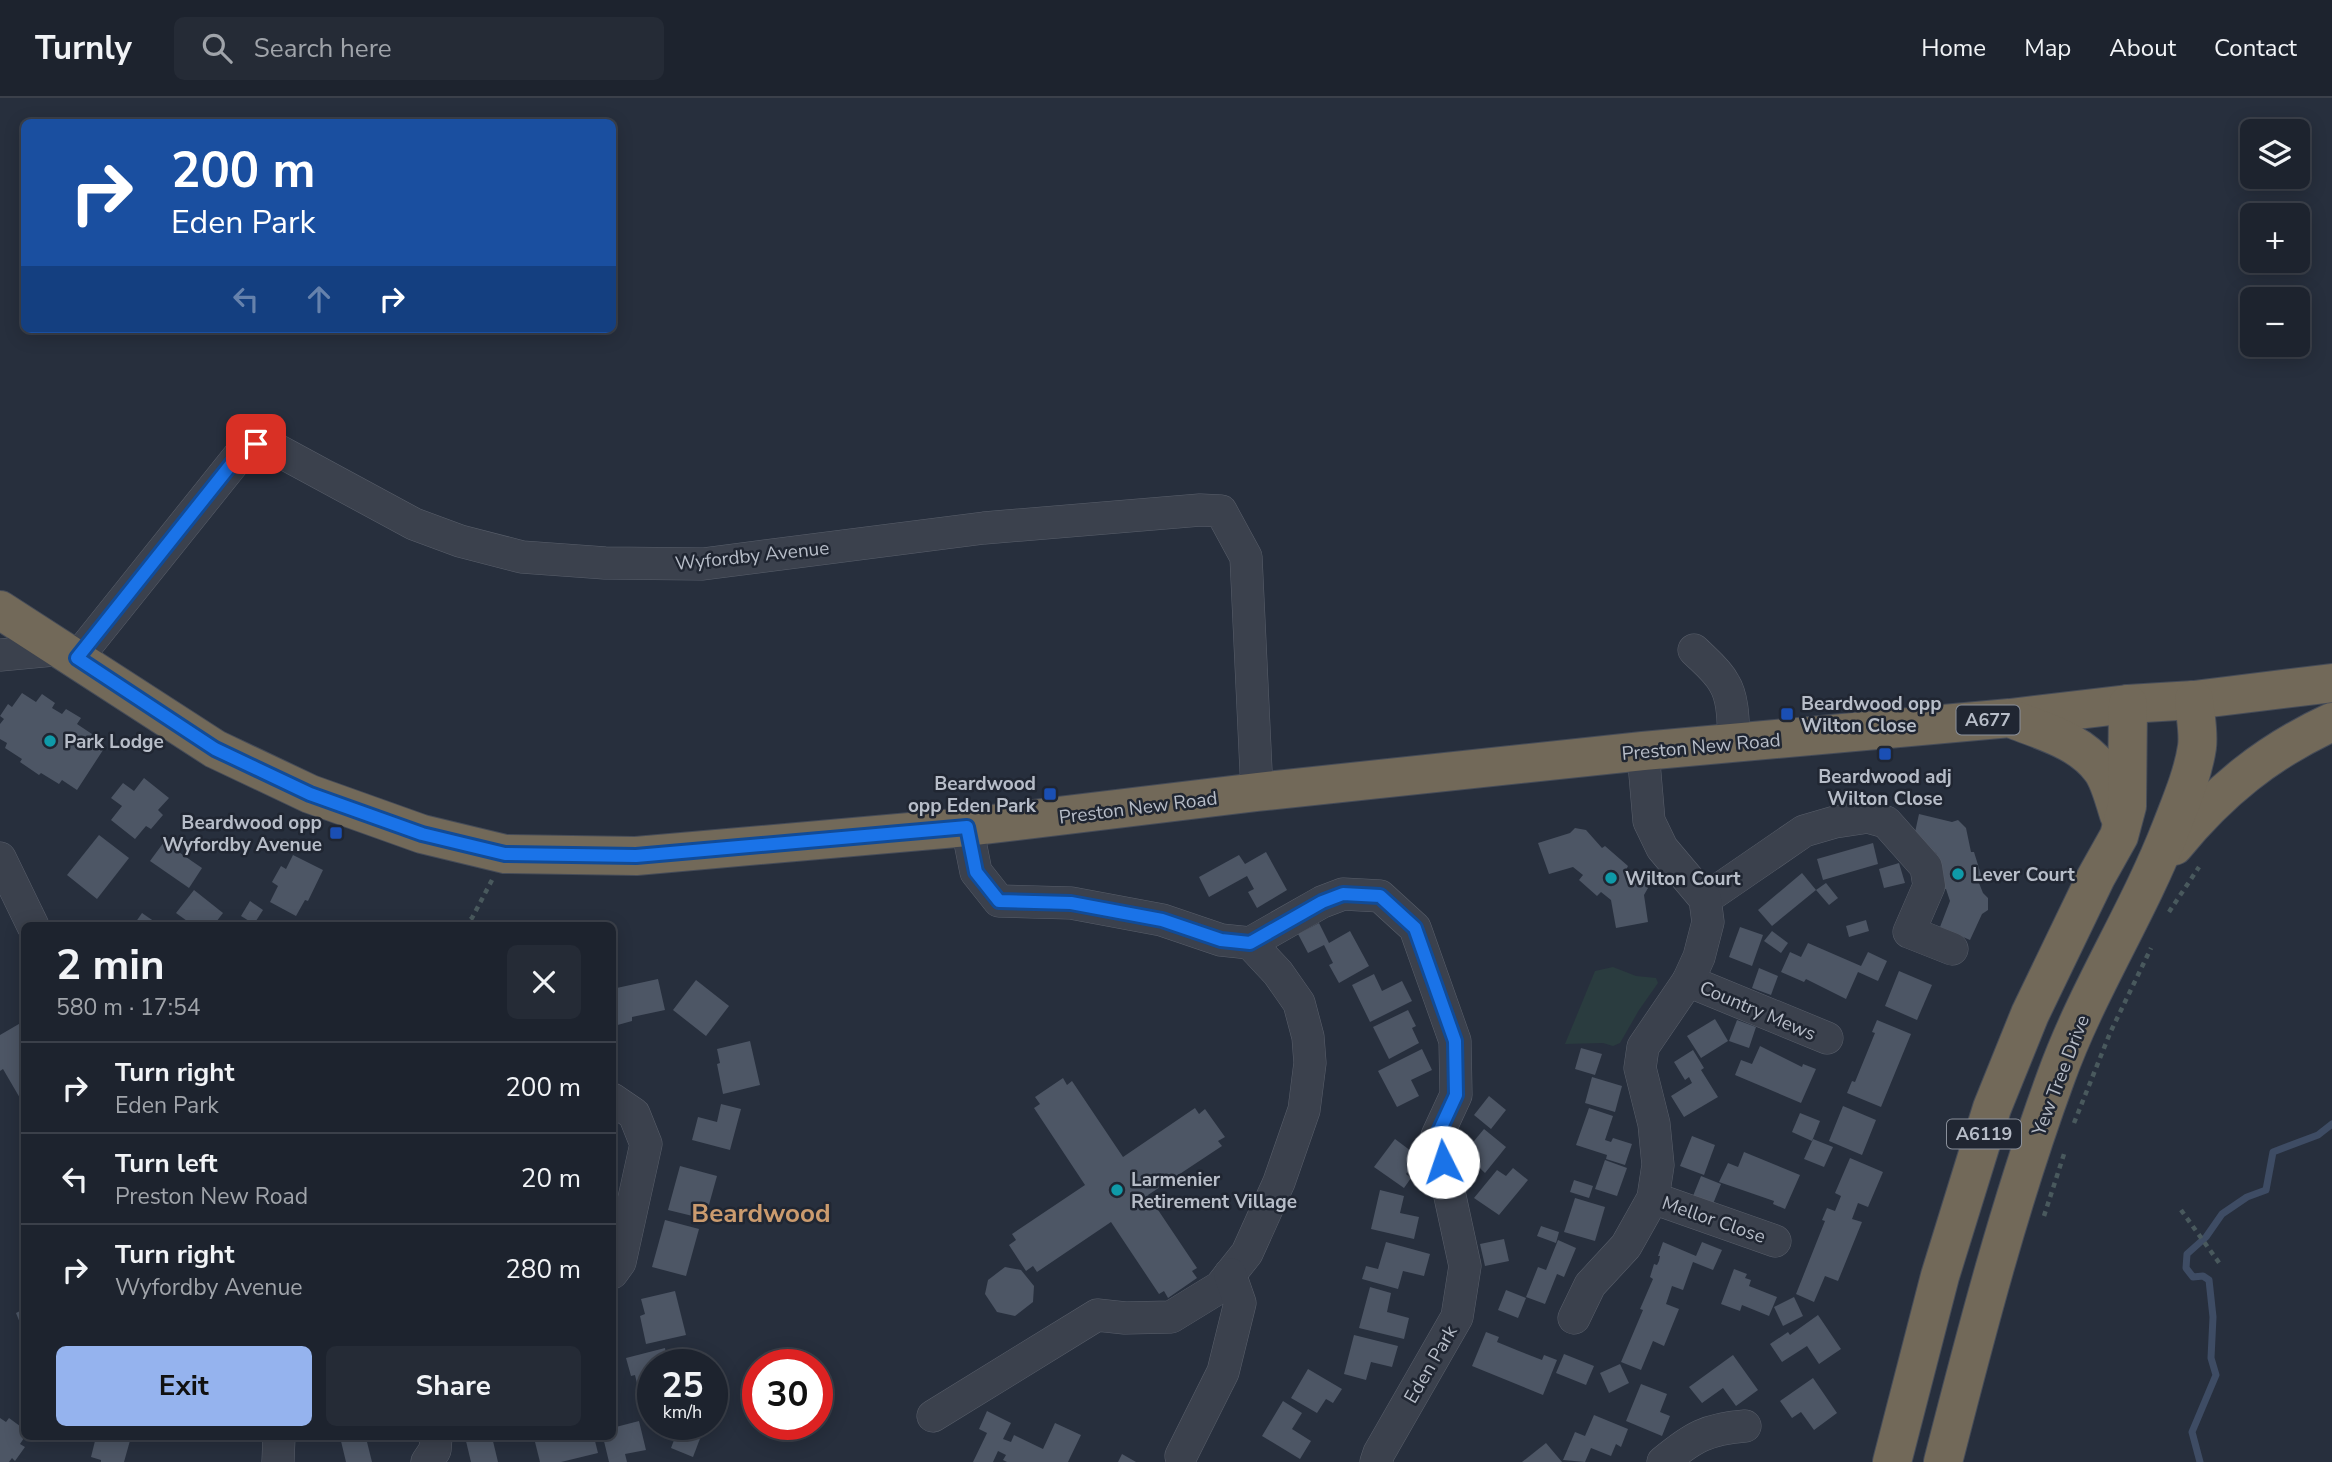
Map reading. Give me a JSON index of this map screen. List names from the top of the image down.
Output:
{
  "streets": {
    "highway": [
      "A677",
      "Preston New Road",
      "Yew Tree Drive",
      "A6119"
    ],
    "street": [
      "Wyfordby Avenue",
      "Country Mews",
      "Mellor Close",
      "Eden Park"
    ]
  },
  "crossings": [
    ["Wyfordby Avenue", "Preston New Road"],
    ["Preston New Road", "Yew Tree Drive"],
    ["Preston New Road", "A6119"],
    ["Yew Tree Drive", "A6119"]
  ],
  "districts": ["Beardwood"],
  "places": {
    "transit": [
      "Beardwood opp Wilton Close",
      "Beardwood adj Wilton Close",
      "Beardwood opp Eden Park",
      "Beardwood opp Wyfordby Avenue"
    ],
    "other": [
      "Park Lodge",
      "Lever Court",
      "Wilton Court",
      "Larmenier Retirement Village"
    ]
  },
  "page": {
    "header": "Turnly",
    "search": "Search here",
    "nav": [
      "Home",
      "Map",
      "About",
      "Contact"
    ],
    "map_buttons": ["+", "−"],
    "turn": ["200 m", "Eden Park"],
    "heading": ["2 min", "580 m · 17:54"],
    "list": [
      {
        "name": "Turn right",
        "note": "Eden Park",
        "value": "200 m"
      },
      {
        "name": "Turn left",
        "note": "Preston New Road",
        "value": "20 m"
      },
      {
        "name": "Turn right",
        "note": "Wyfordby Avenue",
        "value": "280 m"
      }
    ],
    "buttons": ["Exit", "Share"],
    "speed": "25 km/h",
    "limit": "30"
  }
}
